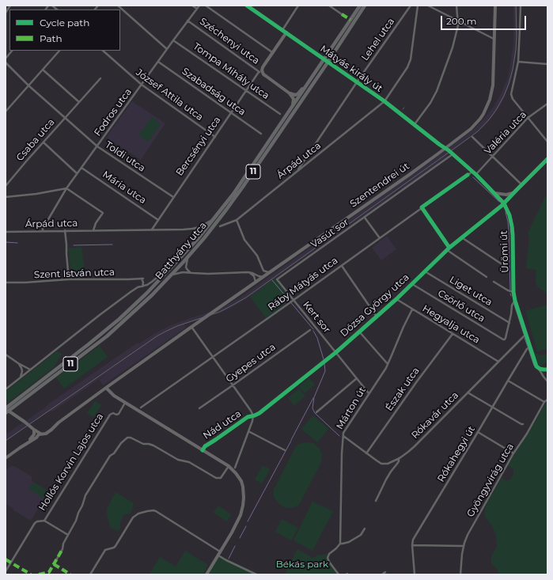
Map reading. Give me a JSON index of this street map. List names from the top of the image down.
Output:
{
  "streets": {
    "main road": ["11", "Batthyány utca"],
    "street": [
      "Lehel utca",
      "Széchenyi utca",
      "Mátyás király út",
      "Tompa Mihály utca",
      "Szabadság utca",
      "József Attila utca",
      "Fodros utca",
      "Valéria utca",
      "Csaba utca",
      "Bercsényi utca",
      "Toldi utca",
      "Árpád utca",
      "Szentendrei út",
      "Mária utca",
      "Vasút sor",
      "Ürömi út",
      "Szent István utca",
      "Ráby Mátyás utca",
      "Liget utca",
      "Dózsa György utca",
      "Csörlő utca",
      "Kert sor",
      "Hegyalja utca",
      "Gyepes utca",
      "Észak utca",
      "Márton út",
      "Rókavár utca",
      "Nád utca",
      "Rókahegyi út",
      "Hollós Korvin Lajos utca",
      "Gyöngyvirág utca"
    ]
  },
  "crossings": [
    ["Lehel utca", "Mátyás király út"],
    ["Lehel utca", "Árpád utca"],
    ["Széchenyi utca", "Fodros utca"],
    ["Széchenyi utca", "Bercsényi utca"],
    ["Mátyás király út", "Bercsényi utca"],
    ["Mátyás király út", "Árpád utca"],
    ["Mátyás király út", "11"],
    ["Mátyás király út", "Szentendrei út"],
    ["Mátyás király út", "Batthyány utca"],
    ["Mátyás király út", "Ürömi út"],
    ["Tompa Mihály utca", "Fodros utca"],
    ["Tompa Mihály utca", "Bercsényi utca"],
    ["Szabadság utca", "Fodros utca"],
    ["Szabadság utca", "Bercsényi utca"],
    ["József Attila utca", "Fodros utca"],
    ["József Attila utca", "Bercsényi utca"],
    ["Fodros utca", "Toldi utca"],
    ["Fodros utca", "Árpád utca"],
    ["Fodros utca", "Mária utca"],
    ["Valéria utca", "Ürömi út"],
    ["Csaba utca", "Toldi utca"],
    ["Bercsényi utca", "Toldi utca"],
    ["Bercsényi utca", "Árpád utca"],
    ["Bercsényi utca", "Mária utca"],
    ["Árpád utca", "Batthyány utca"],
    ["11", "Batthyány utca"],
    ["Szentendrei út", "Ürömi út"],
    ["Vasút sor", "Ürömi út"],
    ["Vasút sor", "Kert sor"],
    ["Batthyány utca", "Szent István utca"],
    ["Ürömi út", "Ráby Mátyás utca"],
    ["Ürömi út", "Dózsa György utca"],
    ["Ürömi út", "Rókavár utca"],
    ["Ürömi út", "Rókahegyi út"],
    ["Ráby Mátyás utca", "Kert sor"],
    ["Liget utca", "Dózsa György utca"],
    ["Liget utca", "Csörlő utca"],
    ["Dózsa György utca", "Csörlő utca"],
    ["Dózsa György utca", "Kert sor"],
    ["Dózsa György utca", "Hegyalja utca"],
    ["Dózsa György utca", "Nád utca"],
    ["Kert sor", "Márton út"],
    ["Hegyalja utca", "Észak utca"],
    ["Hegyalja utca", "Márton út"],
    ["Hegyalja utca", "Rókavár utca"],
    ["Észak utca", "Rókavár utca"],
    ["Márton út", "Rókavár utca"]
  ],
  "parks": ["Békás park"],
  "legend": ["Cycle path", "Path"],
  "scale_bar": "200 m"
}
